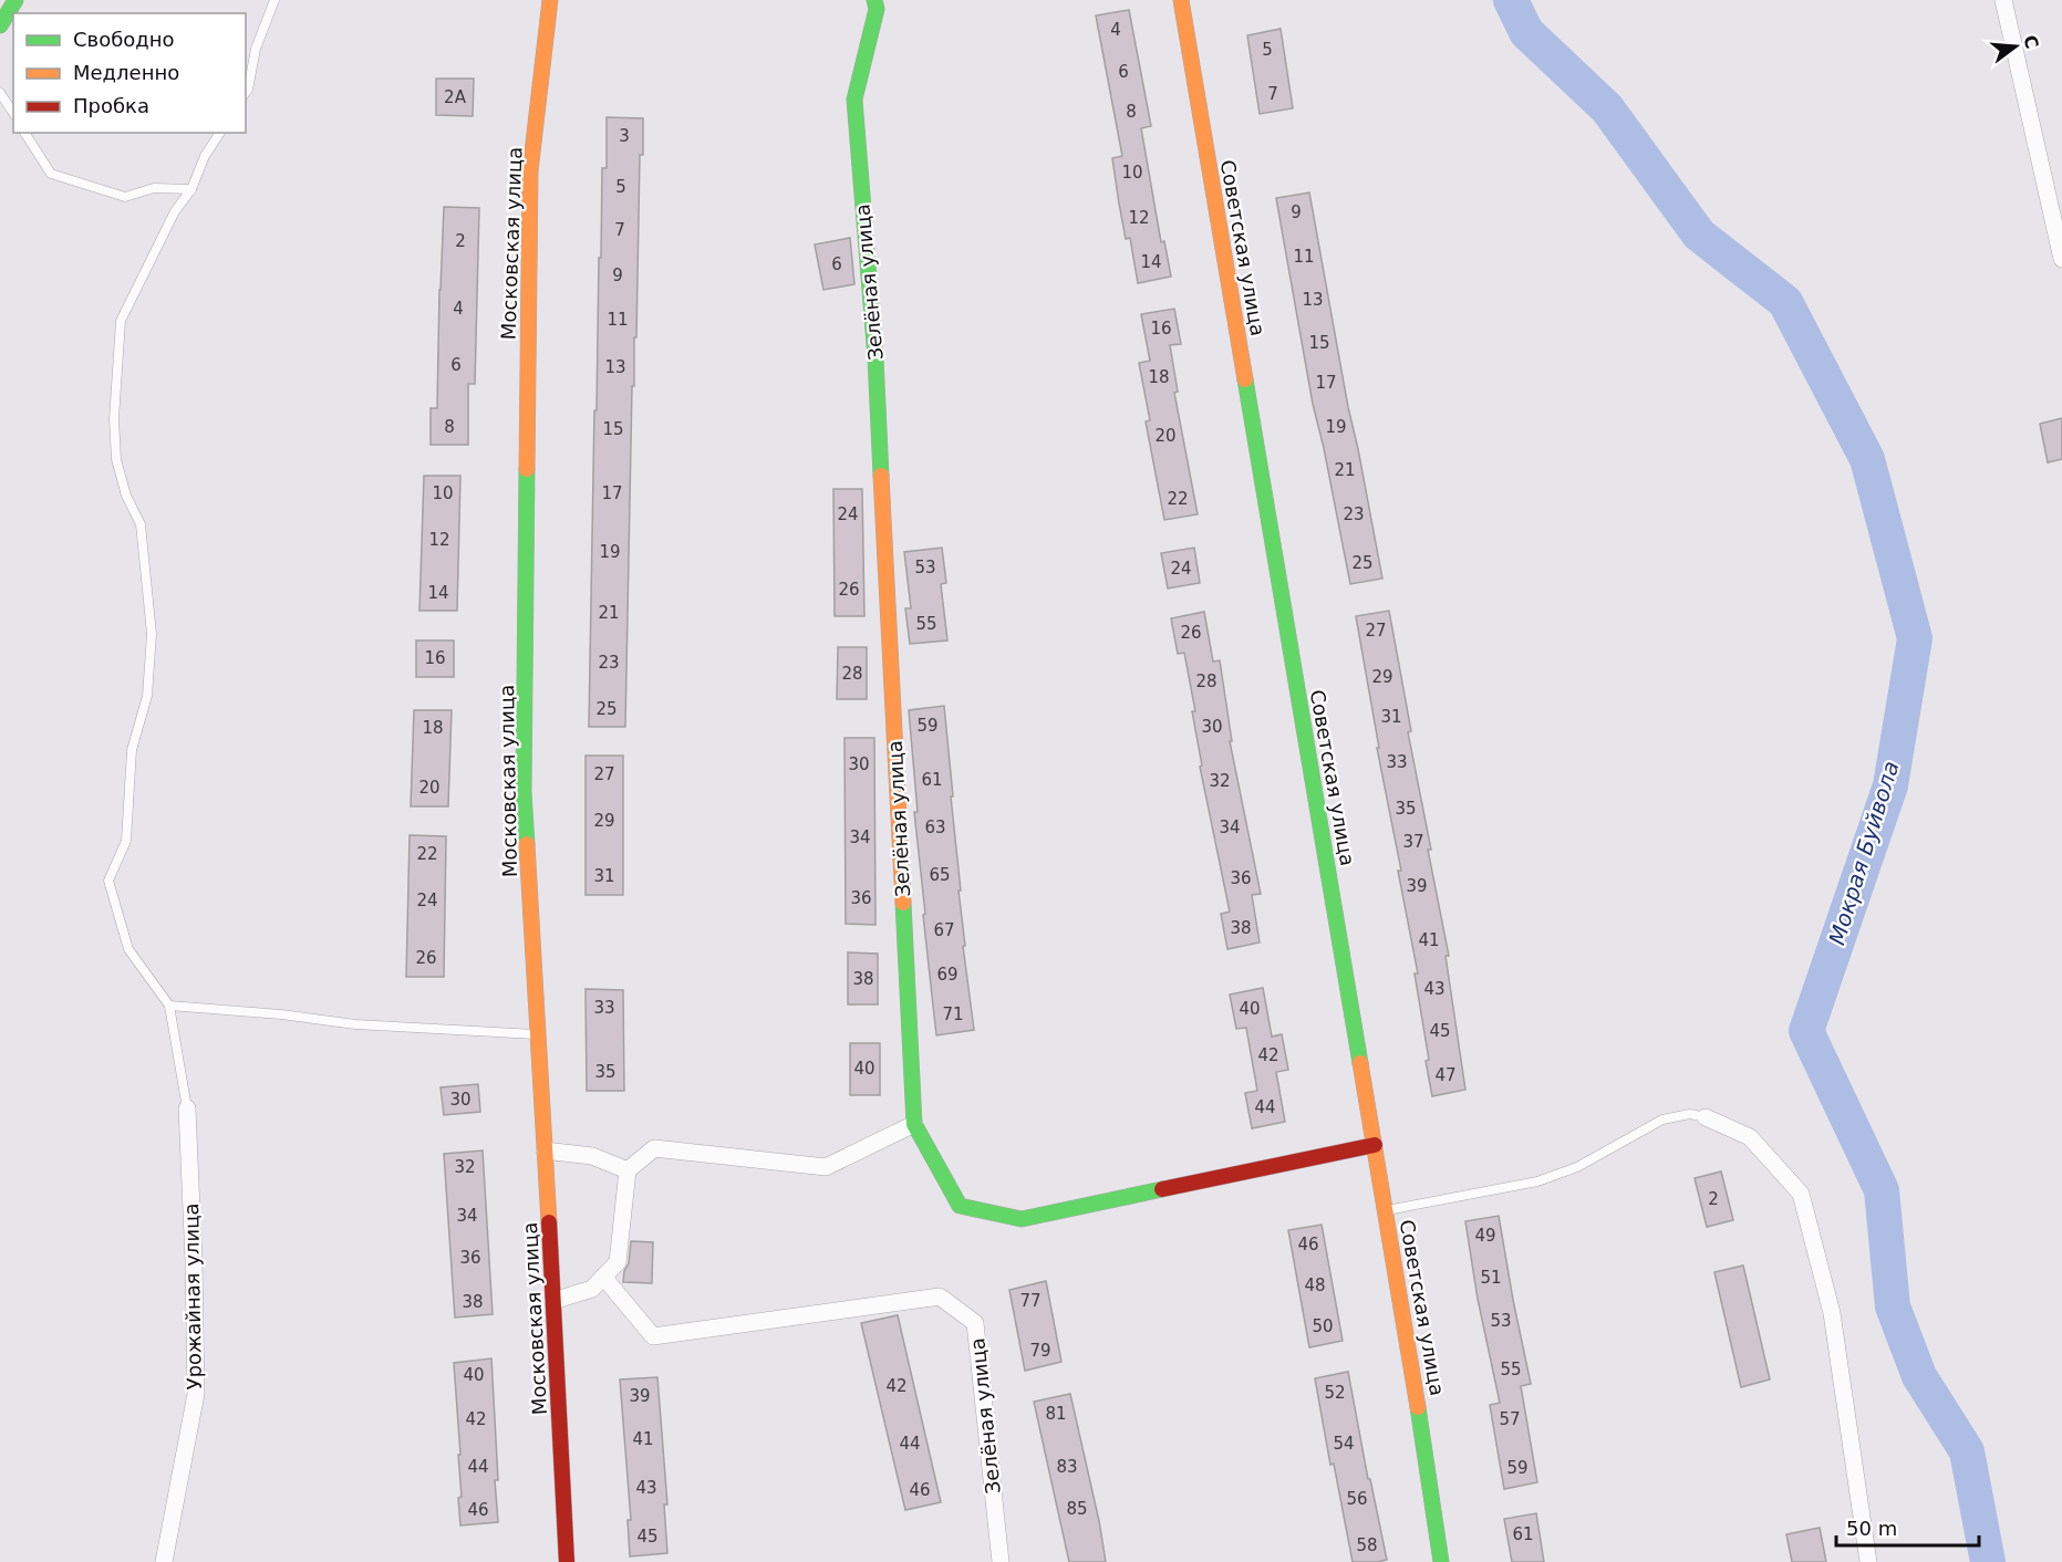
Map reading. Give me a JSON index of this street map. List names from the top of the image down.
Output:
{
  "streets": {
    "street": [
      "Московская улица",
      "Советская улица",
      "Зелёная улица",
      "Урожайная улица"
    ]
  },
  "crossings": [
    ["Советская улица", "Зелёная улица"]
  ],
  "water": ["Мокрая Буйвола"],
  "house_numbers": [
    "4",
    "5",
    "6",
    "7",
    "2А",
    "8",
    "3",
    "10",
    "5",
    "9",
    "12",
    "7",
    "2",
    "11",
    "14",
    "6",
    "9",
    "13",
    "4",
    "11",
    "16",
    "15",
    "6",
    "13",
    "18",
    "17",
    "8",
    "19",
    "15",
    "20",
    "21",
    "10",
    "17",
    "22",
    "24",
    "23",
    "12",
    "19",
    "25",
    "53",
    "24",
    "26",
    "14",
    "21",
    "55",
    "27",
    "26",
    "16",
    "23",
    "28",
    "29",
    "28",
    "25",
    "31",
    "59",
    "30",
    "18",
    "33",
    "30",
    "27",
    "61",
    "32",
    "20",
    "35",
    "29",
    "63",
    "34",
    "34",
    "37",
    "22",
    "65",
    "31",
    "36",
    "39",
    "36",
    "24",
    "38",
    "67",
    "41",
    "26",
    "69",
    "38",
    "43",
    "33",
    "40",
    "71",
    "45",
    "42",
    "40",
    "35",
    "47",
    "30",
    "44",
    "32",
    "2",
    "34",
    "49",
    "46",
    "36",
    "51",
    "48",
    "77",
    "38",
    "53",
    "50",
    "79",
    "55",
    "40",
    "42",
    "52",
    "39",
    "81",
    "42",
    "57",
    "41",
    "44",
    "54",
    "44",
    "83",
    "59",
    "43",
    "46",
    "56",
    "85",
    "46",
    "61",
    "45",
    "58"
  ],
  "legend": ["Свободно", "Медленно", "Пробка"],
  "scale_bar": "50 m",
  "north": "right"
}
